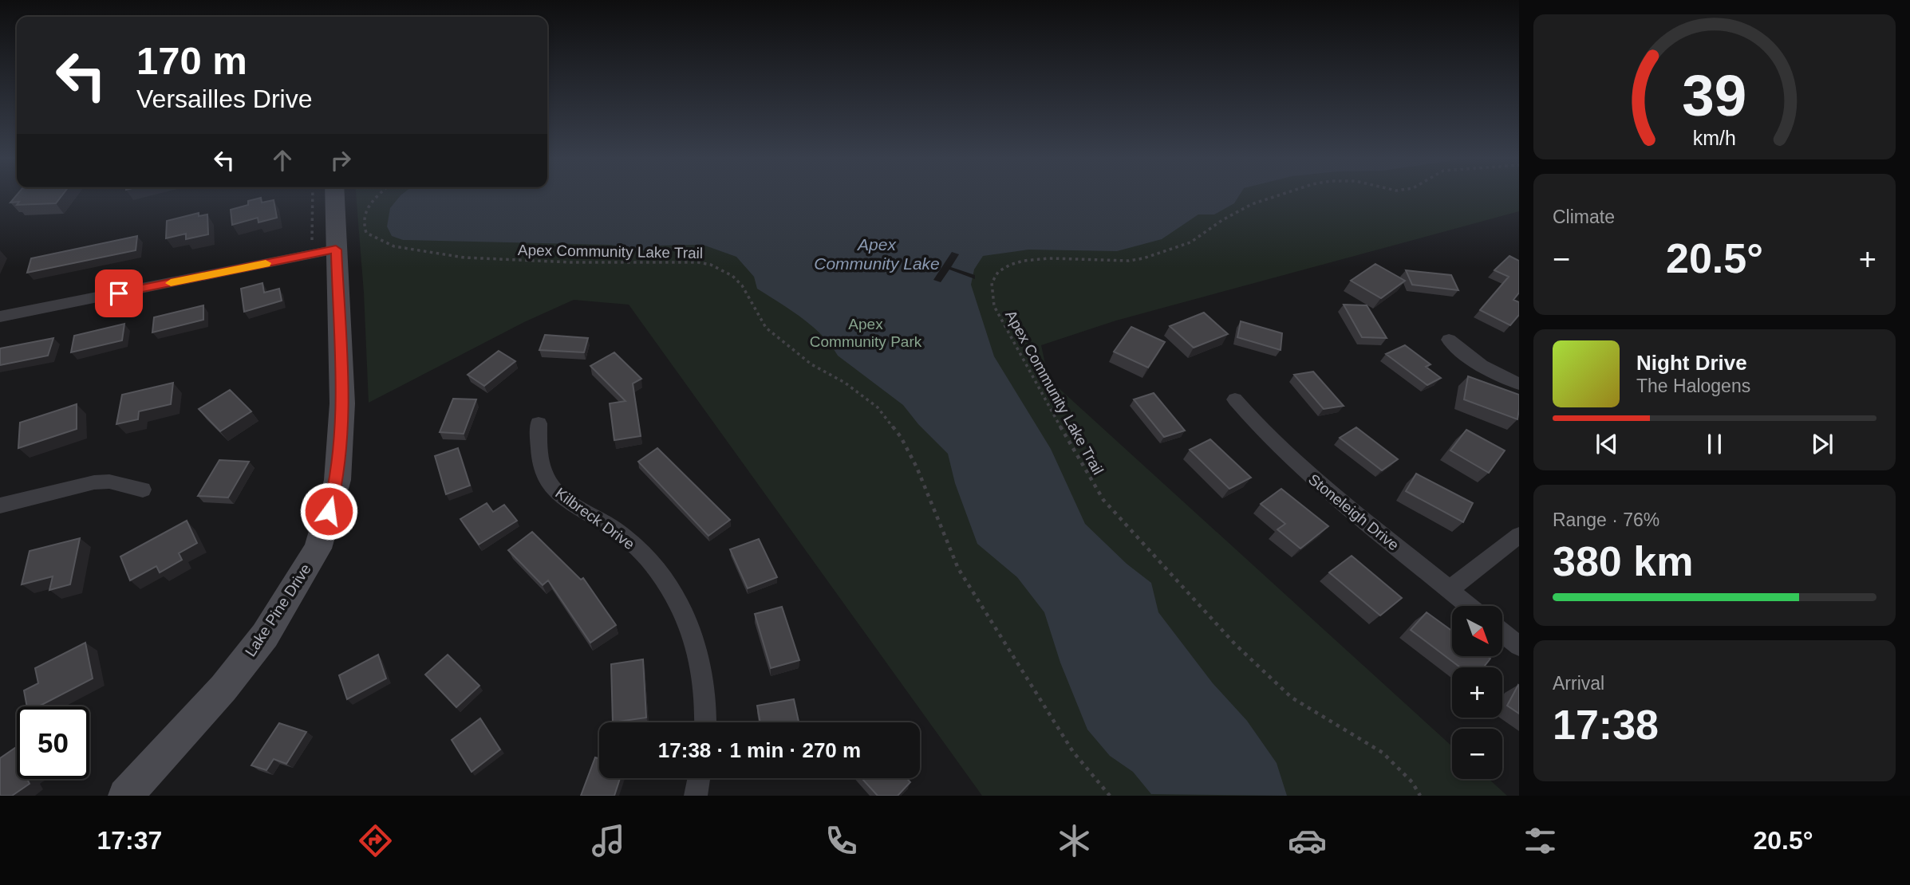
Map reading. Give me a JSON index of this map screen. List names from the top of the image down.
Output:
{
  "streets": {
    "main road": ["Lake Pine Drive"],
    "street": ["Stoneleigh Drive", "Kilbreck Drive"],
    "path": ["Apex Community Lake Trail"]
  },
  "water": ["Apex Community Lake"],
  "parks": ["Apex Community Park"],
  "north": "bottom right",
  "page": {
    "turn": ["170 m", "Versailles Drive"],
    "tile": [
      "Climate",
      ["Range · 76%", "380 km"],
      ["Arrival", "17:38"]
    ],
    "heat": ["−", "20.5°", "+"],
    "song": ["Night Drive", "The Halogens"],
    "map_buttons": ["+", "−"],
    "limit": "50",
    "trip": "17:38 · 1 min · 270 m",
    "tabs": ["17:37", "20.5°"],
    "gauge": ["39", "km/h"]
  }
}
